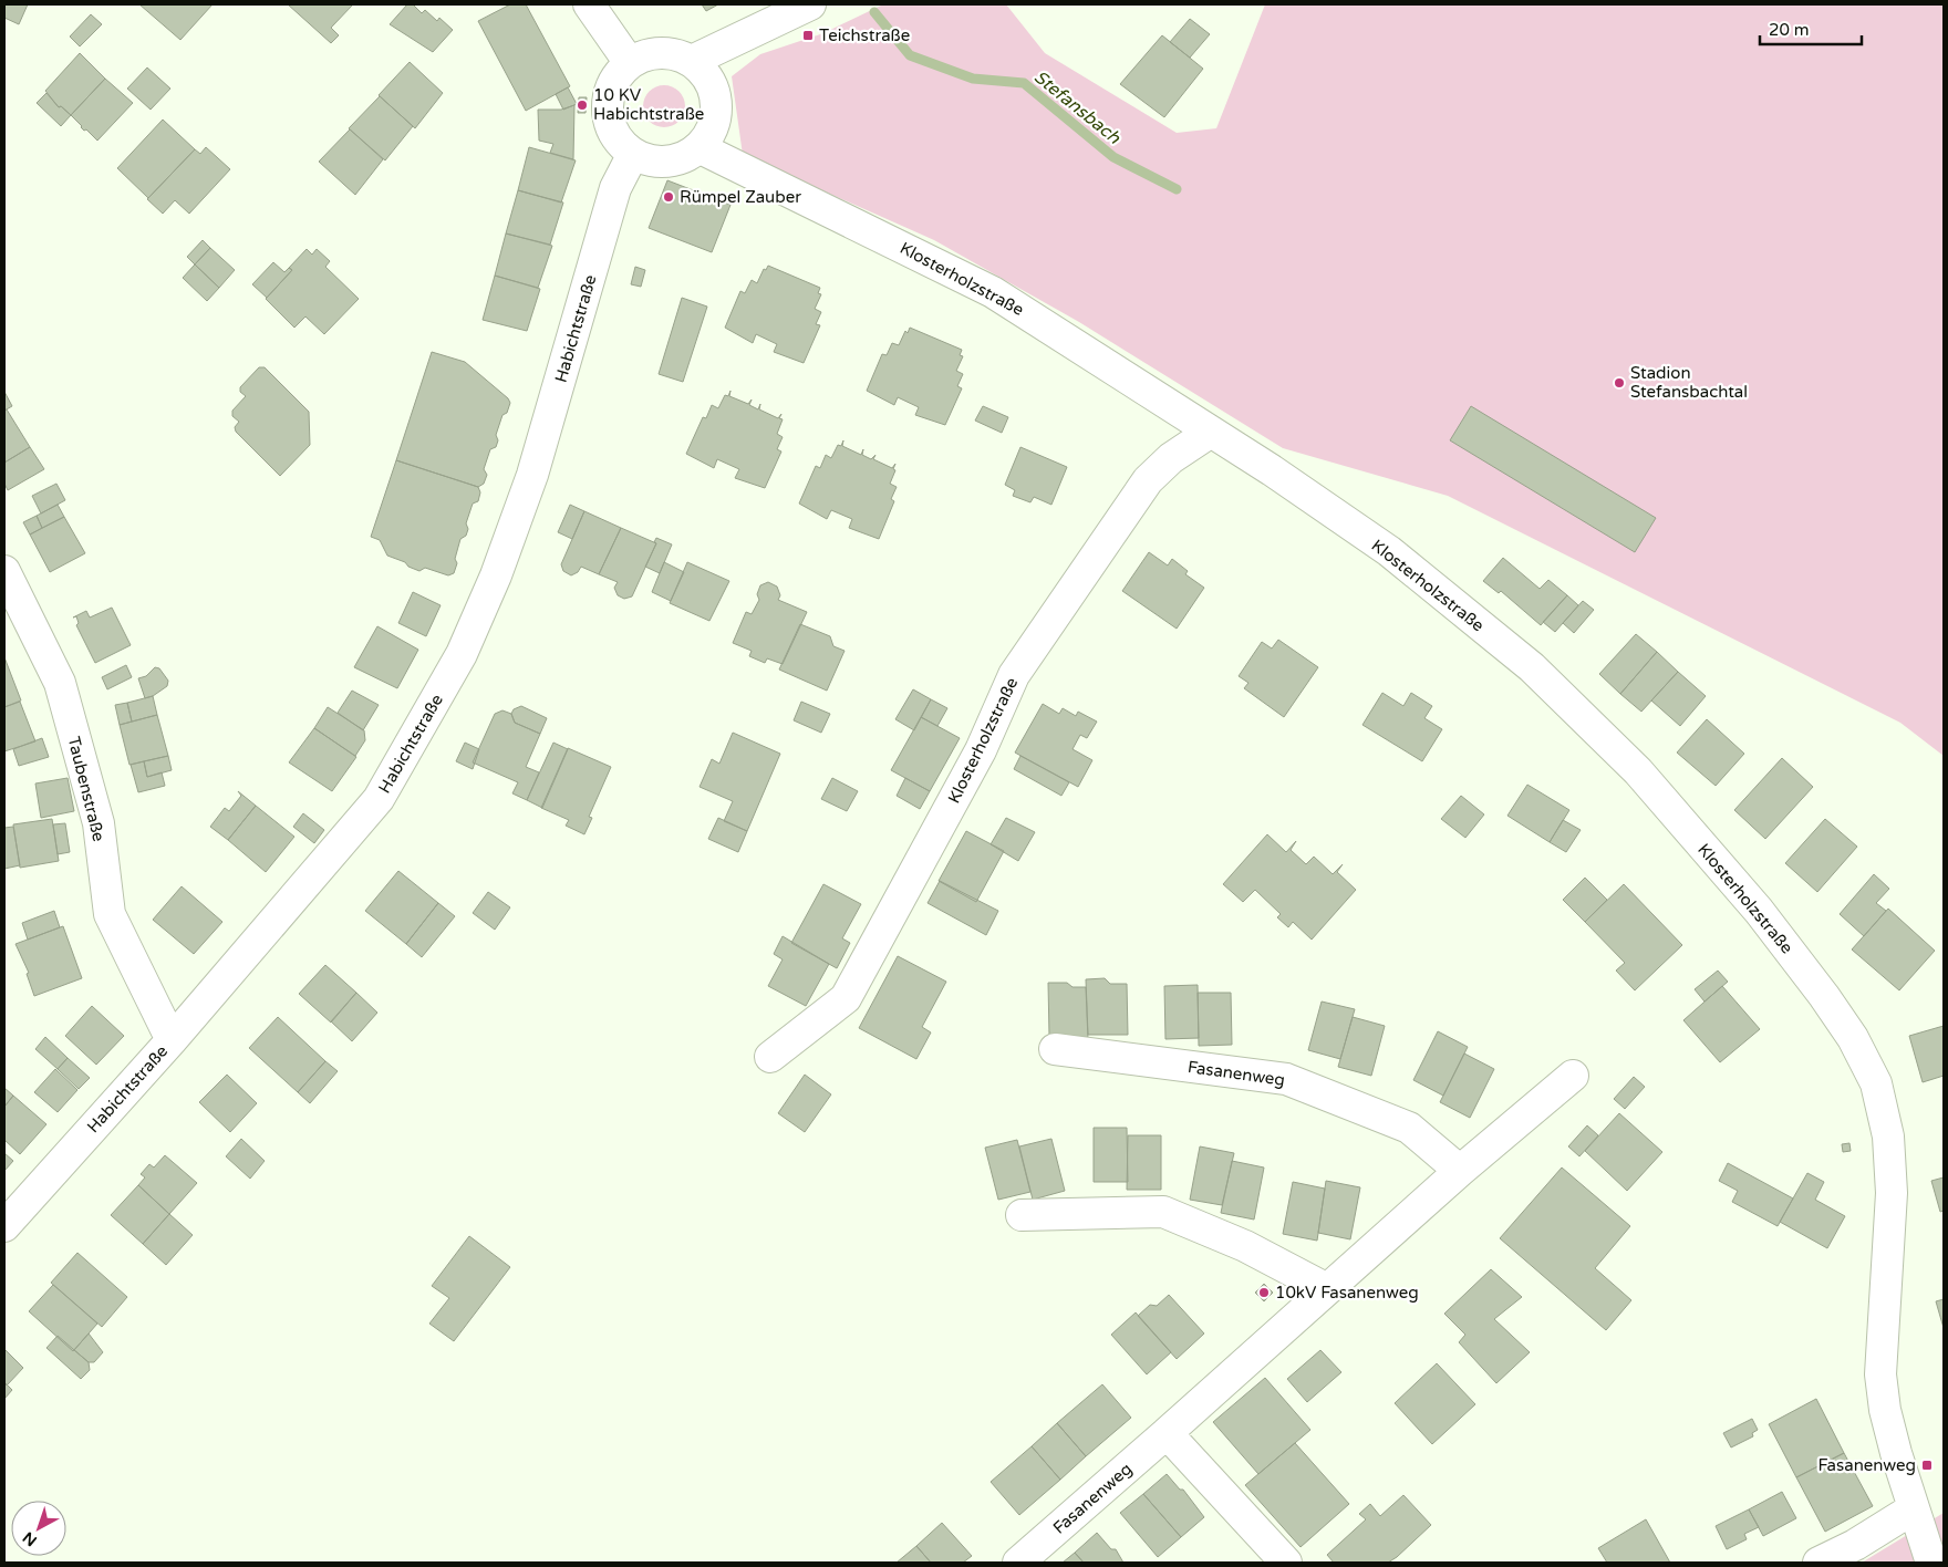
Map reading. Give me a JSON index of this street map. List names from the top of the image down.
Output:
{
  "streets": {
    "street": [
      "Klosterholzstraße",
      "Habichtstraße",
      "Taubenstraße",
      "Fasanenweg"
    ]
  },
  "crossings": [
    ["Klosterholzstraße", "Habichtstraße"],
    ["Habichtstraße", "Taubenstraße"]
  ],
  "water": ["Stefansbach"],
  "places": {
    "transit": ["Teichstraße", "Fasanenweg"],
    "other": [
      "10 KV Habichtstraße",
      "Rümpel Zauber",
      "Stadion Stefansbachtal",
      "10kV Fasanenweg"
    ]
  },
  "scale_bar": "20 m",
  "north": "bottom left"
}
